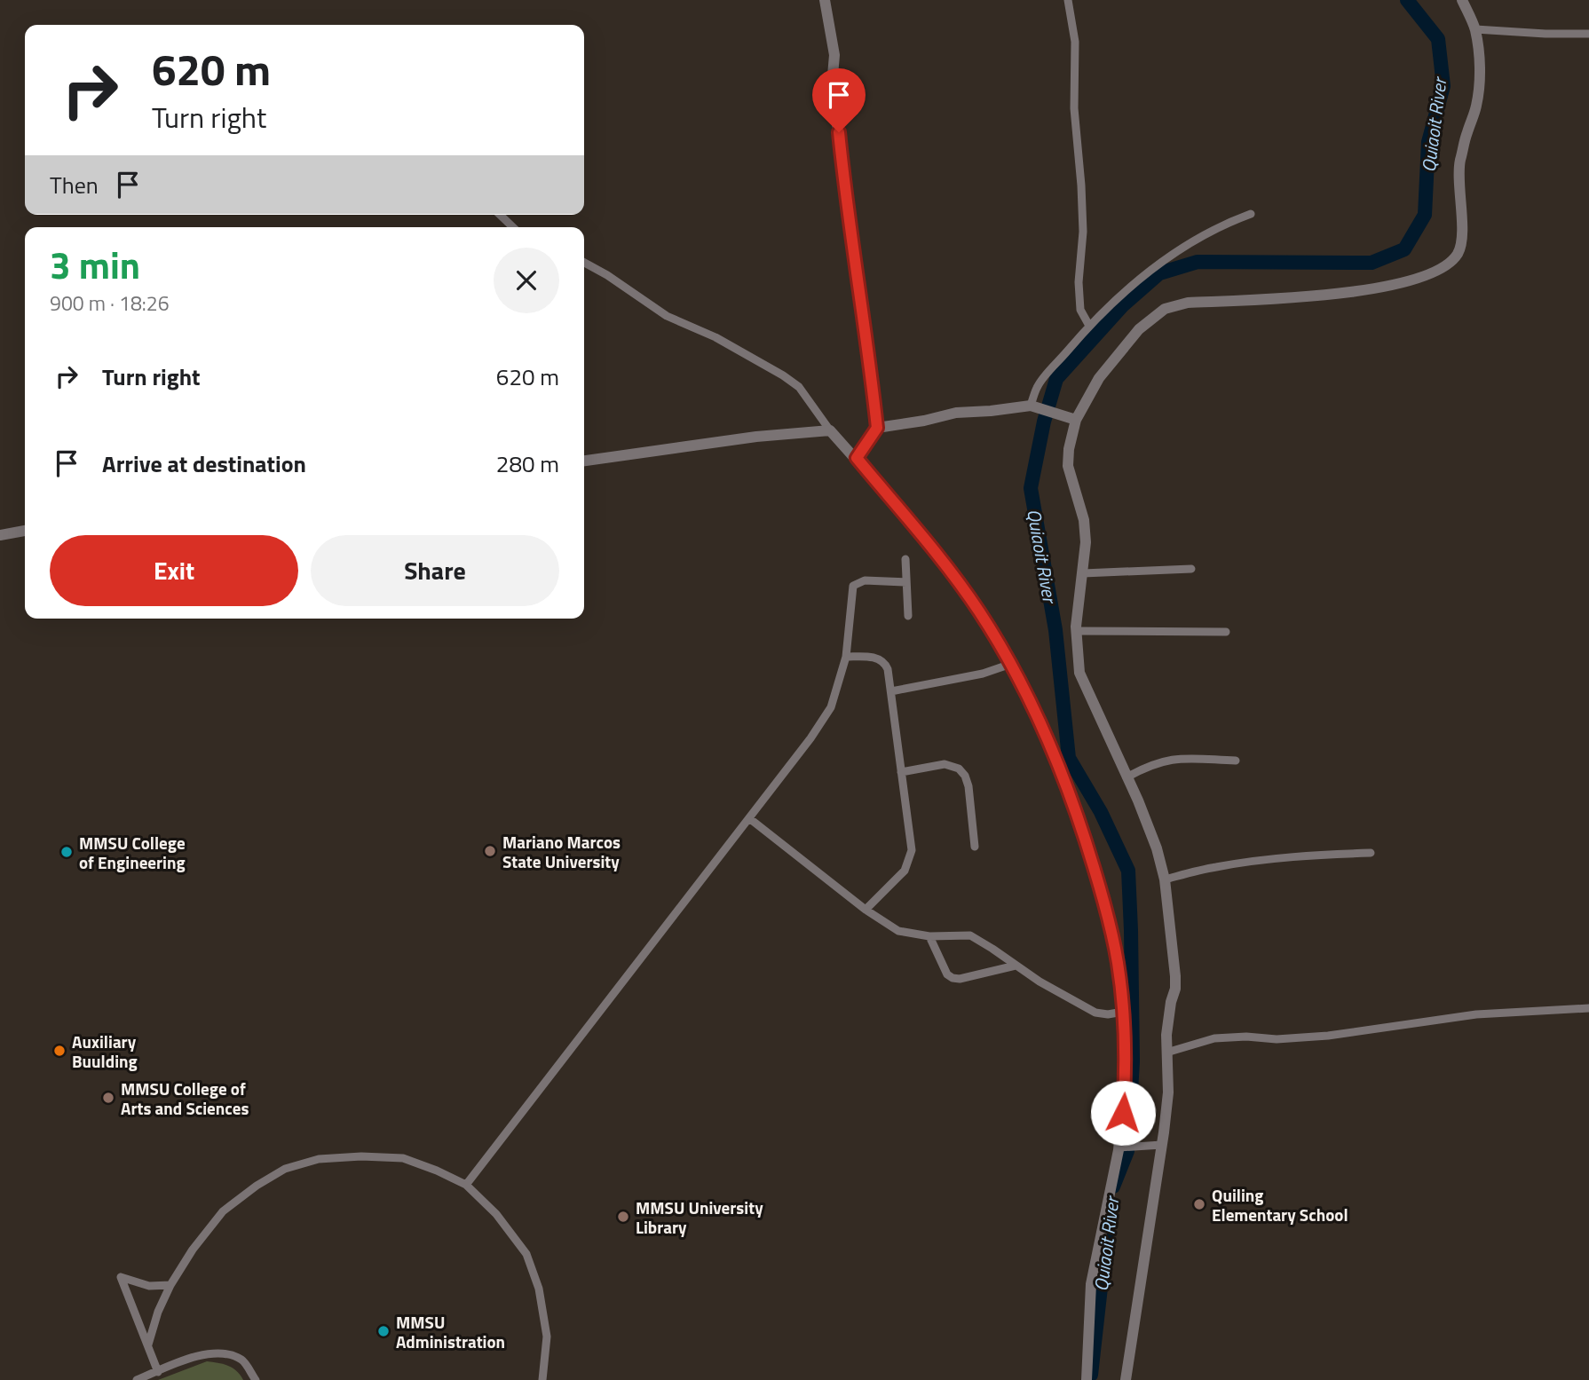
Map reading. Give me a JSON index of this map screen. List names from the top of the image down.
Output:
{
  "water": ["Quiaoit River"],
  "places": [
    "Mariano Marcos State University",
    "MMSU College of Engineering",
    "Auxiliary Buulding",
    "MMSU College of Arts and Sciences",
    "Quiling Elementary School",
    "MMSU University Library",
    "MMSU Administration"
  ],
  "page": {
    "turn": ["620 m", "Turn right"],
    "then": "Then",
    "heading": ["3 min", "900 m · 18:26"],
    "list": [
      {
        "name": "Turn right",
        "value": "620 m"
      },
      {
        "name": "Arrive at destination",
        "value": "280 m"
      }
    ],
    "buttons": ["Exit", "Share"]
  }
}
